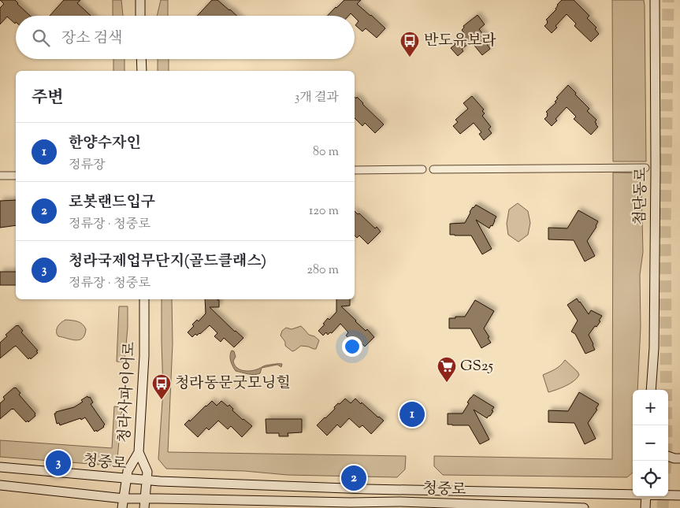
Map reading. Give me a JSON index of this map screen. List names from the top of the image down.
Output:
{
  "streets": {
    "main road": ["첨단동로", "청라사파이어로", "청중로"]
  },
  "crossings": [
    ["청라사파이어로", "청중로"]
  ],
  "places": {
    "bus stop": ["반도유보라", "청라동문굿모닝힐"],
    "supermarket": ["GS25"]
  },
  "page": {
    "search": "장소 검색",
    "heading": ["주변", "3개 결과"],
    "list": [
      {
        "mark": "1",
        "name": "한양수자인",
        "note": "정류장",
        "value": "80 m"
      },
      {
        "mark": "2",
        "name": "로봇랜드입구",
        "note": "정류장 · 청중로",
        "value": "120 m"
      },
      {
        "mark": "3",
        "name": "청라국제업무단지(골드클래스)",
        "note": "정류장 · 청중로",
        "value": "280 m"
      }
    ],
    "map_buttons": ["+", "−"],
    "pins": ["1", "3", "2"]
  }
}
